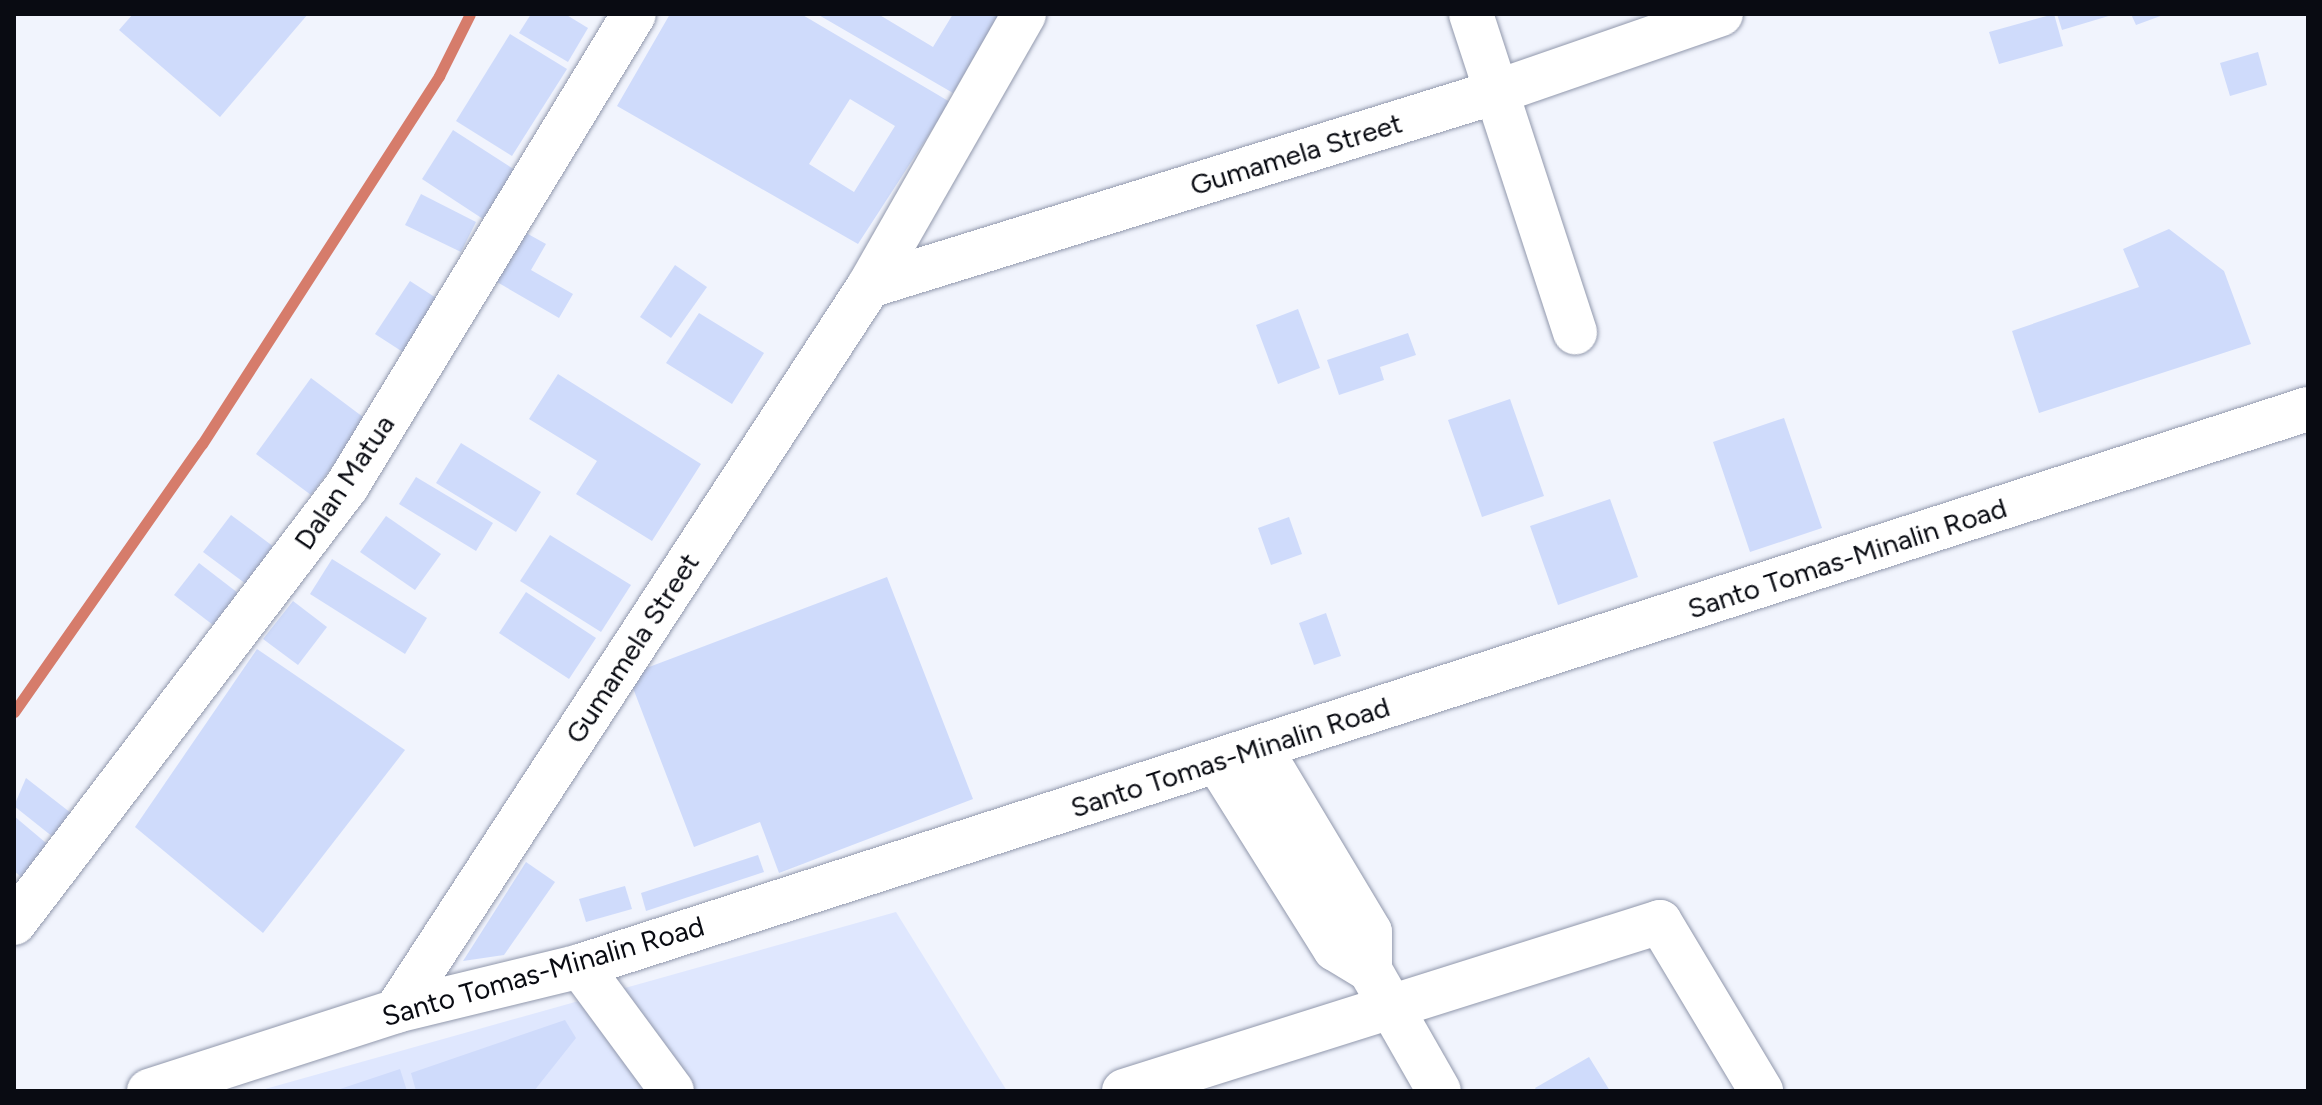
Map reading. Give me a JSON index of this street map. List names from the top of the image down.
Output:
{
  "streets": {
    "street": ["Gumamela Street", "Dalan Matua", "Santo Tomas-Minalin Road"]
  },
  "crossings": [
    ["Gumamela Street", "Santo Tomas-Minalin Road"]
  ]
}
